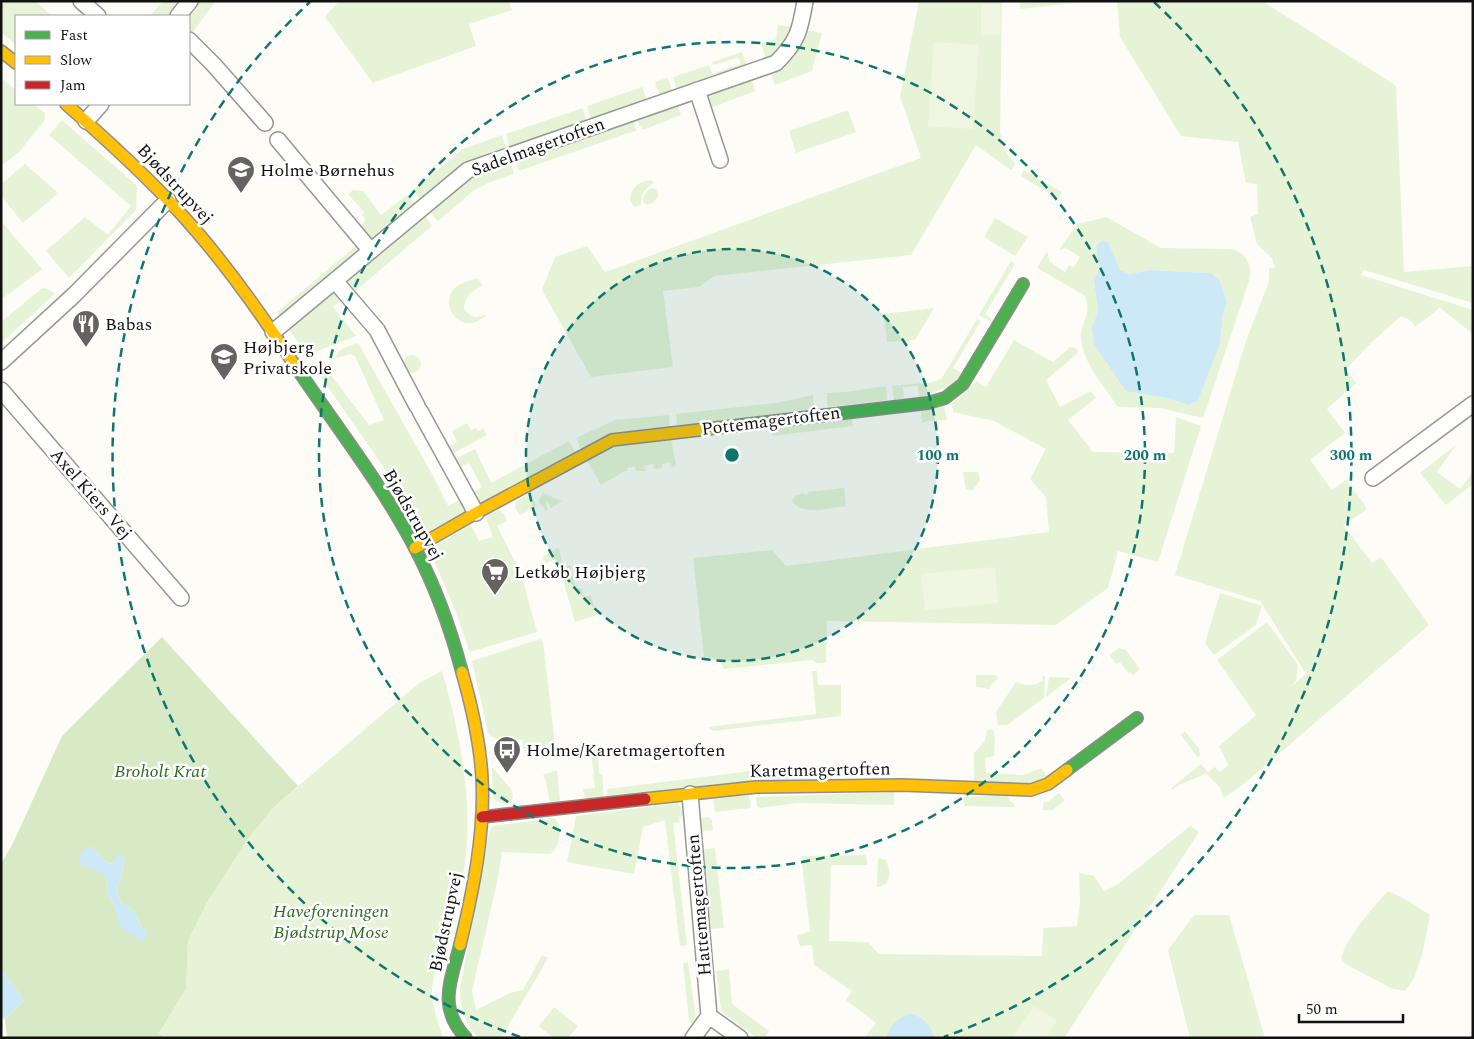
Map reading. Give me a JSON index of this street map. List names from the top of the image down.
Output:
{
  "streets": {
    "street": [
      "Sadelmagertoften",
      "Bjødstrupvej",
      "Pottemagertoften",
      "Axel Kiers Vej",
      "Karetmagertoften",
      "Hattemagertoften"
    ]
  },
  "crossings": [
    ["Sadelmagertoften", "Bjødstrupvej"],
    ["Bjødstrupvej", "Pottemagertoften"],
    ["Bjødstrupvej", "Karetmagertoften"],
    ["Karetmagertoften", "Hattemagertoften"]
  ],
  "parks": ["Broholt Krat", "Haveforeningen Bjødstrup Mose"],
  "places": {
    "school or university": ["Holme Børnehus", "Højbjerg Privatskole"],
    "restaurant": ["Babas"],
    "supermarket": ["Letkøb Højbjerg"],
    "bus stop": ["Holme/Karetmagertoften"]
  },
  "legend": ["Fast", "Slow", "Jam"],
  "scale_bar": "50 m",
  "rings": ["100 m", "200 m", "300 m"]
}
